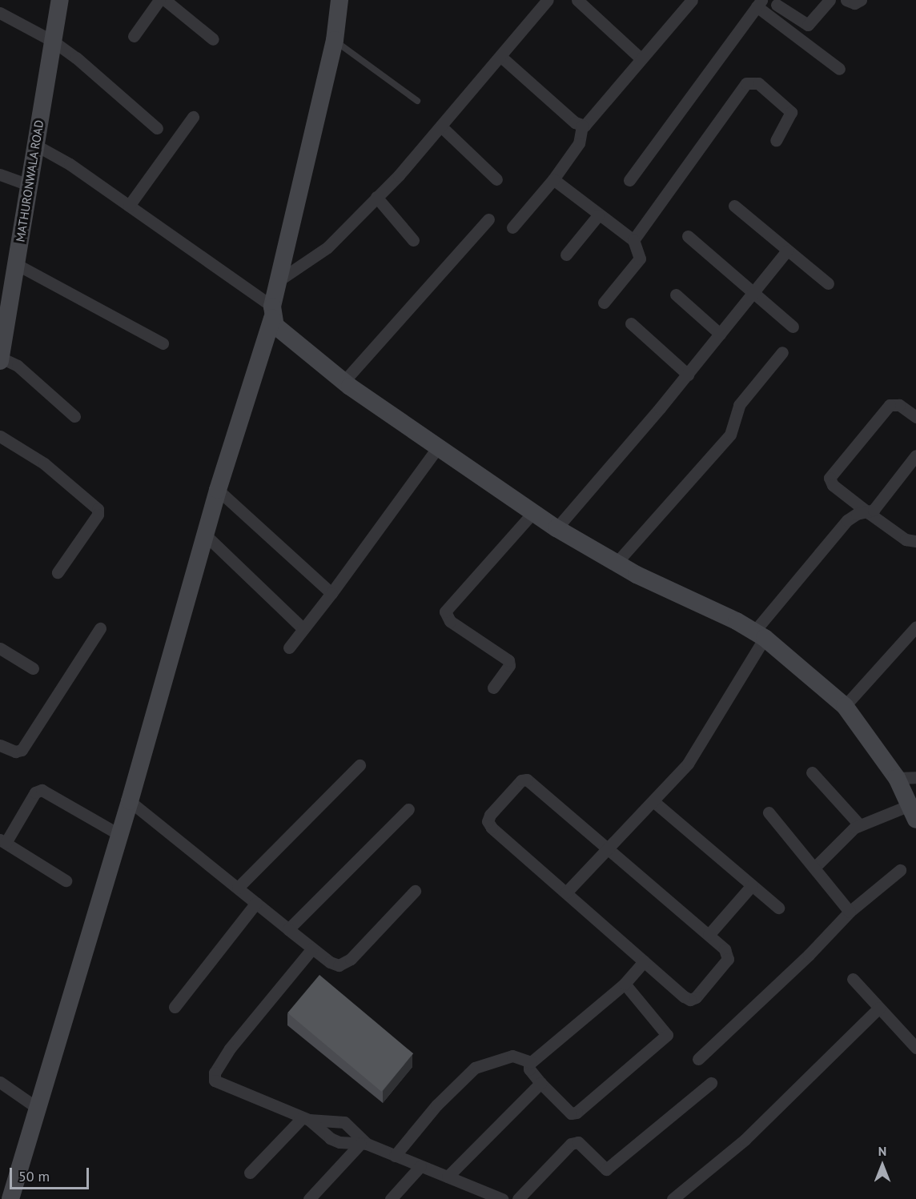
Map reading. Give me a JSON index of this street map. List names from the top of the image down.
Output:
{
  "streets": {
    "street": ["MATHURONWALA ROAD"]
  },
  "scale_bar": "50 m",
  "north": "top"
}
